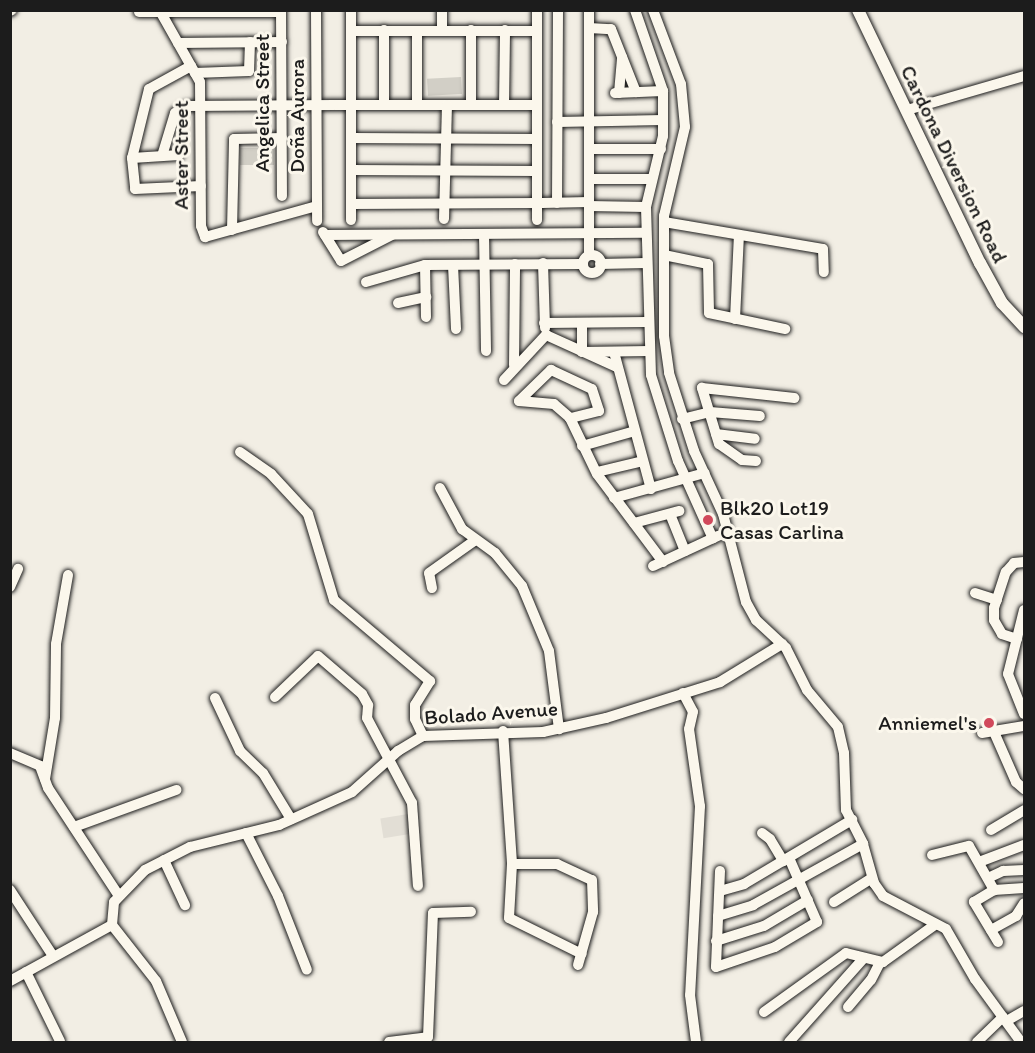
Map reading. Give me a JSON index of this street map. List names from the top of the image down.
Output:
{
  "streets": {
    "main road": ["Cardona Diversion Road"],
    "street": [
      "Angelica Street",
      "Doña Aurora",
      "Aster Street",
      "Bolado Avenue"
    ]
  },
  "places": ["Blk20 Lot19 Casas Carlina", "Anniemel's"]
}
